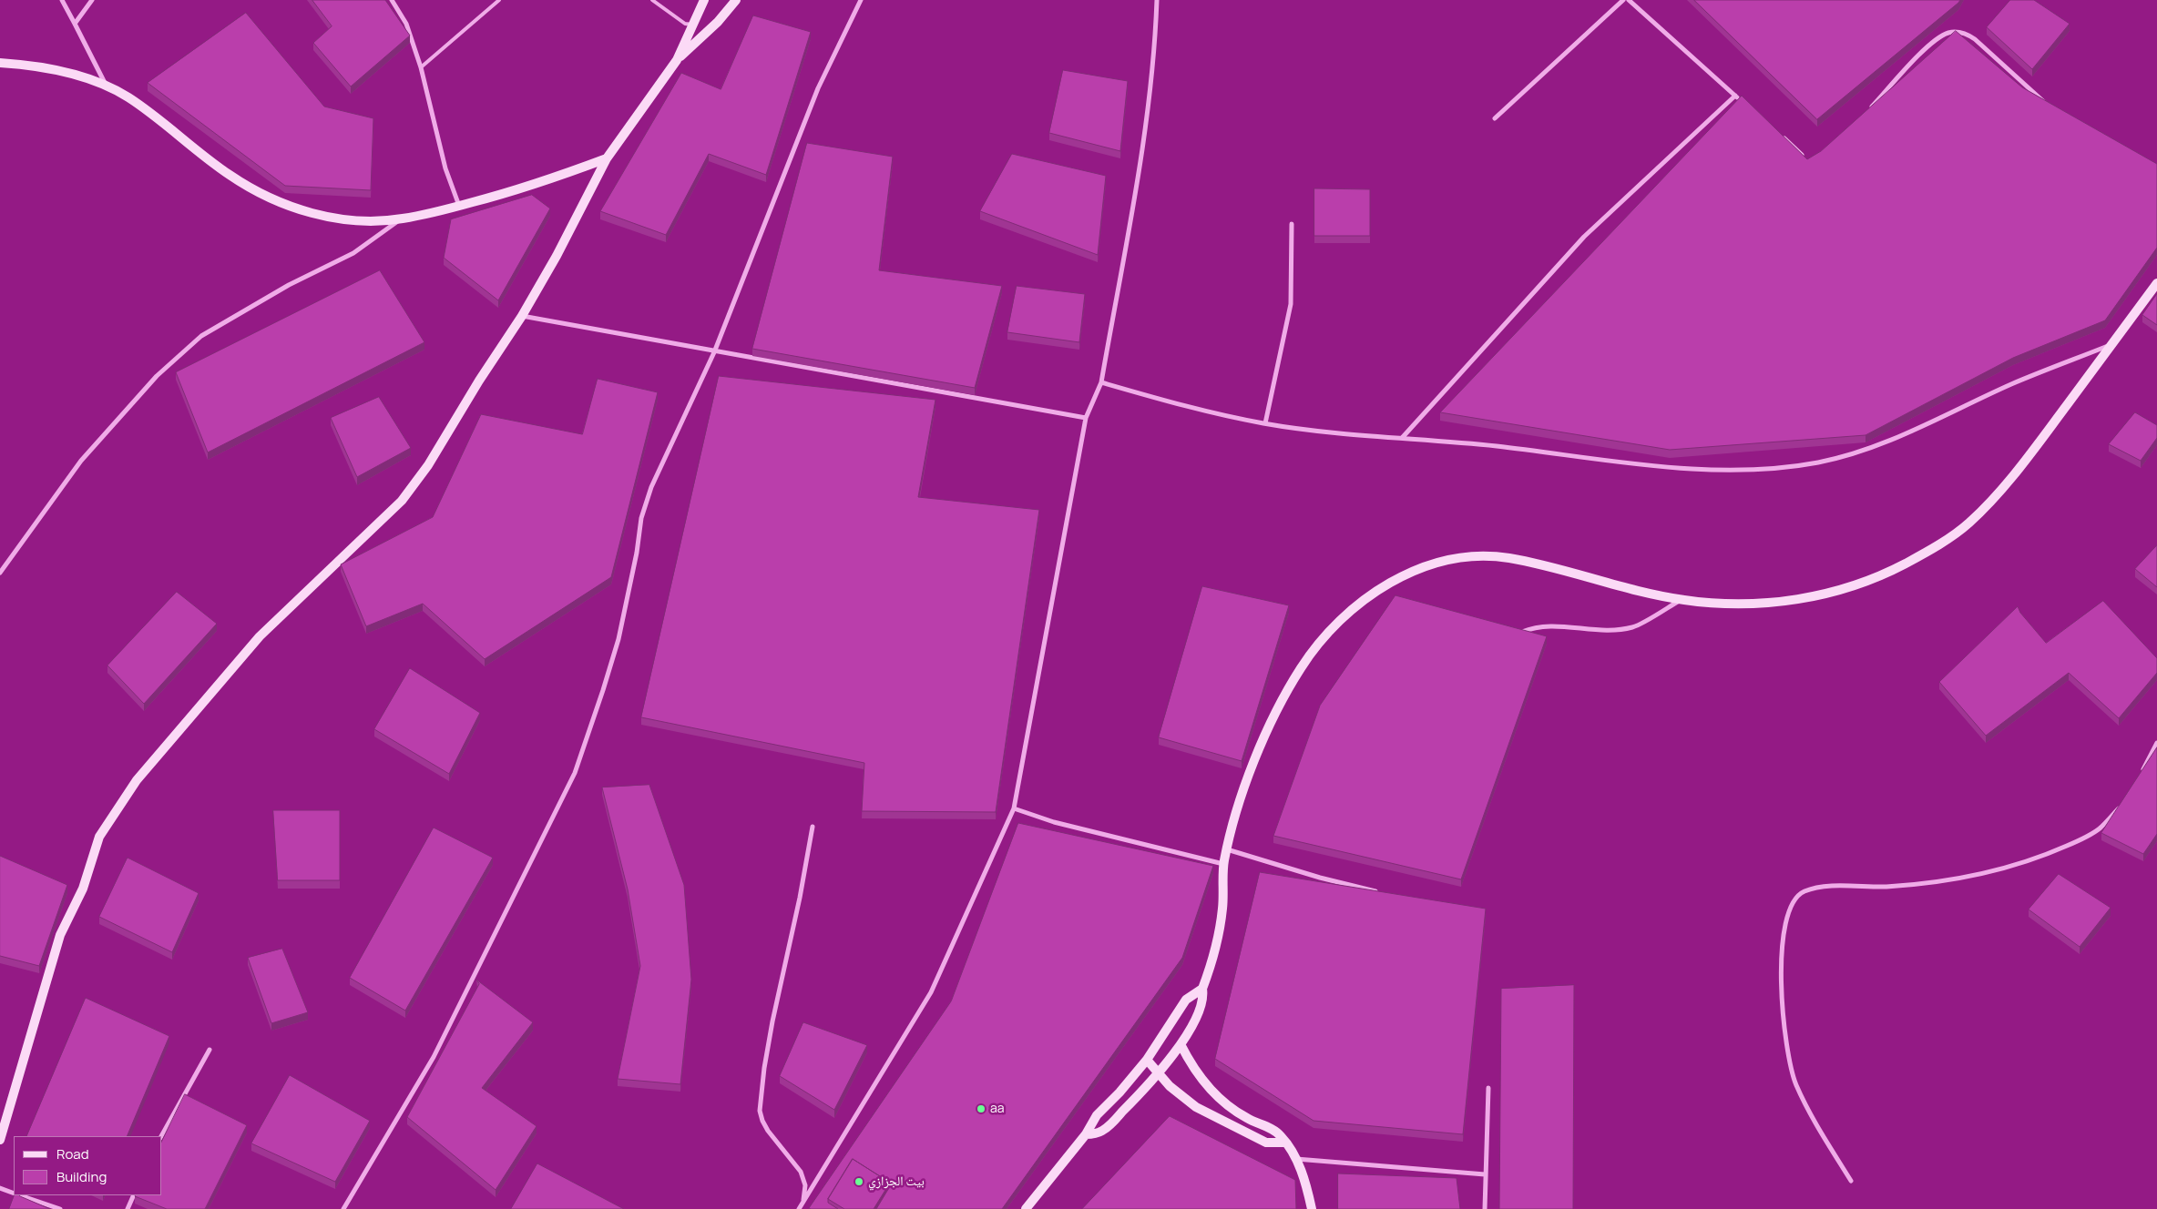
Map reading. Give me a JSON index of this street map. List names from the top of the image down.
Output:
{
  "places": ["aa", "بيت الجزازي"],
  "legend": ["Road", "Building"]
}
